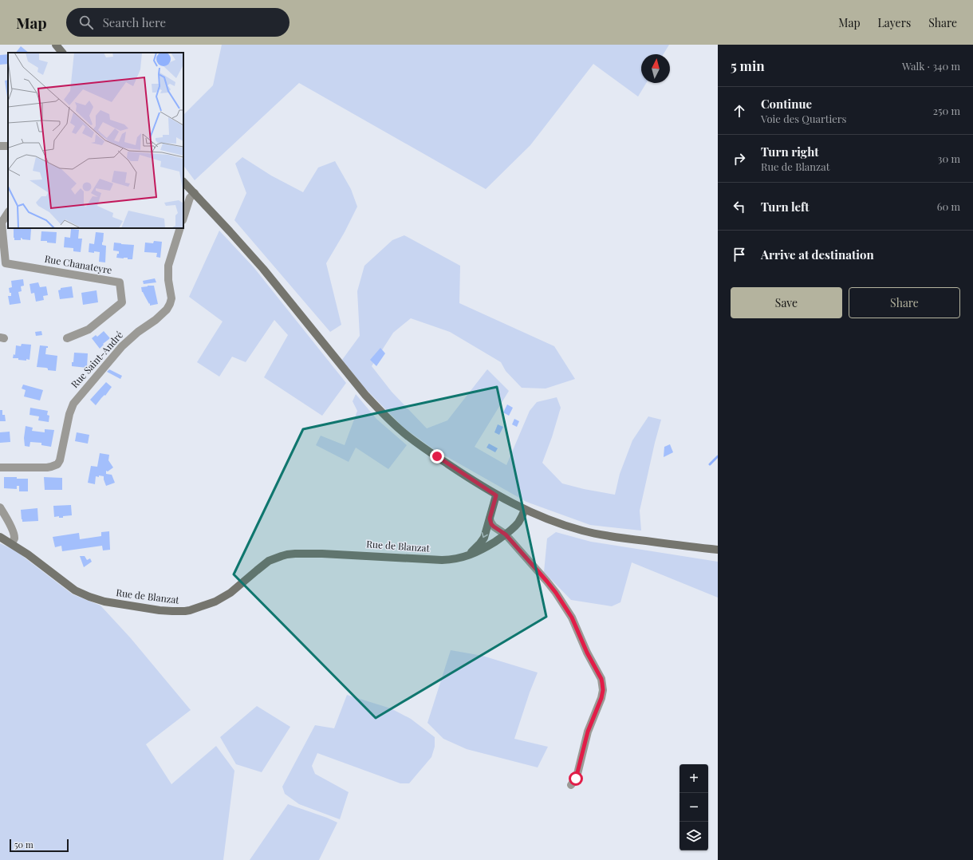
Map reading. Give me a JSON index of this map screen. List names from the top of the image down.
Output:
{
  "streets": {
    "main road": ["Rue de Blanzat"],
    "street": ["Rue Chanateyre", "Rue Saint-André"]
  },
  "scale_bar": "50 m",
  "north": "top",
  "page": {
    "header": "Map",
    "search": "Search here",
    "nav": ["Map", "Layers", "Share"],
    "heading": ["5 min", "Walk · 340 m"],
    "list": [
      ["Continue", "Voie des Quartiers", "250 m"],
      ["Turn right", "Rue de Blanzat", "30 m"],
      ["Turn left", "60 m"],
      "Arrive at destination"
    ],
    "buttons": ["Save", "Share"],
    "map_buttons": ["+", "−"],
    "scale": "50 m"
  }
}
